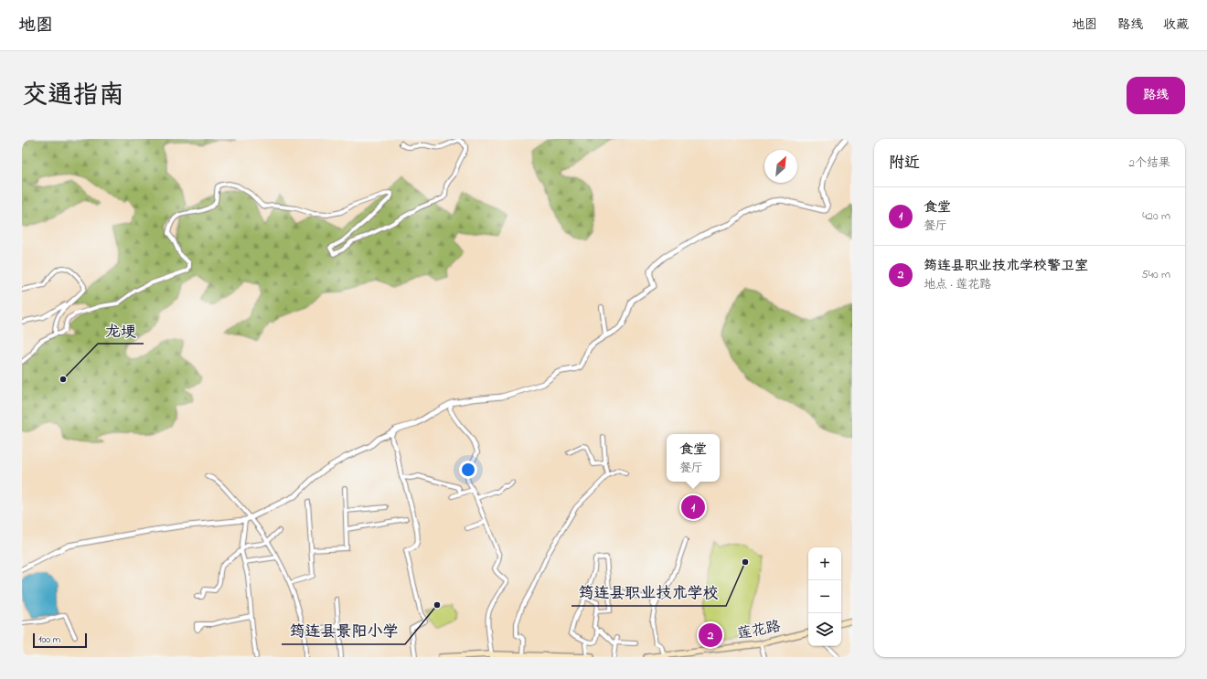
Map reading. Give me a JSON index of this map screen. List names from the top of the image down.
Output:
{
  "streets": {
    "main road": ["莲花路"]
  },
  "places": ["龙埂", "筠连县职业技术学校", "筠连县景阳小学"],
  "scale_bar": "100 m",
  "north": "top right",
  "page": {
    "header": "地图",
    "nav": ["地图", "路线", "收藏"],
    "title": "交通指南",
    "buttons": "路线",
    "heading": ["附近", "2个结果"],
    "list": [
      {
        "mark": "1",
        "name": "食堂",
        "note": "餐厅",
        "value": "420 m"
      },
      {
        "mark": "2",
        "name": "筠连县职业技术学校警卫室",
        "note": "地点 · 莲花路",
        "value": "540 m"
      }
    ],
    "popup": ["食堂", "餐厅"],
    "pins": ["1", "2"],
    "map_buttons": ["+", "−"],
    "scale": "100 m"
  }
}
